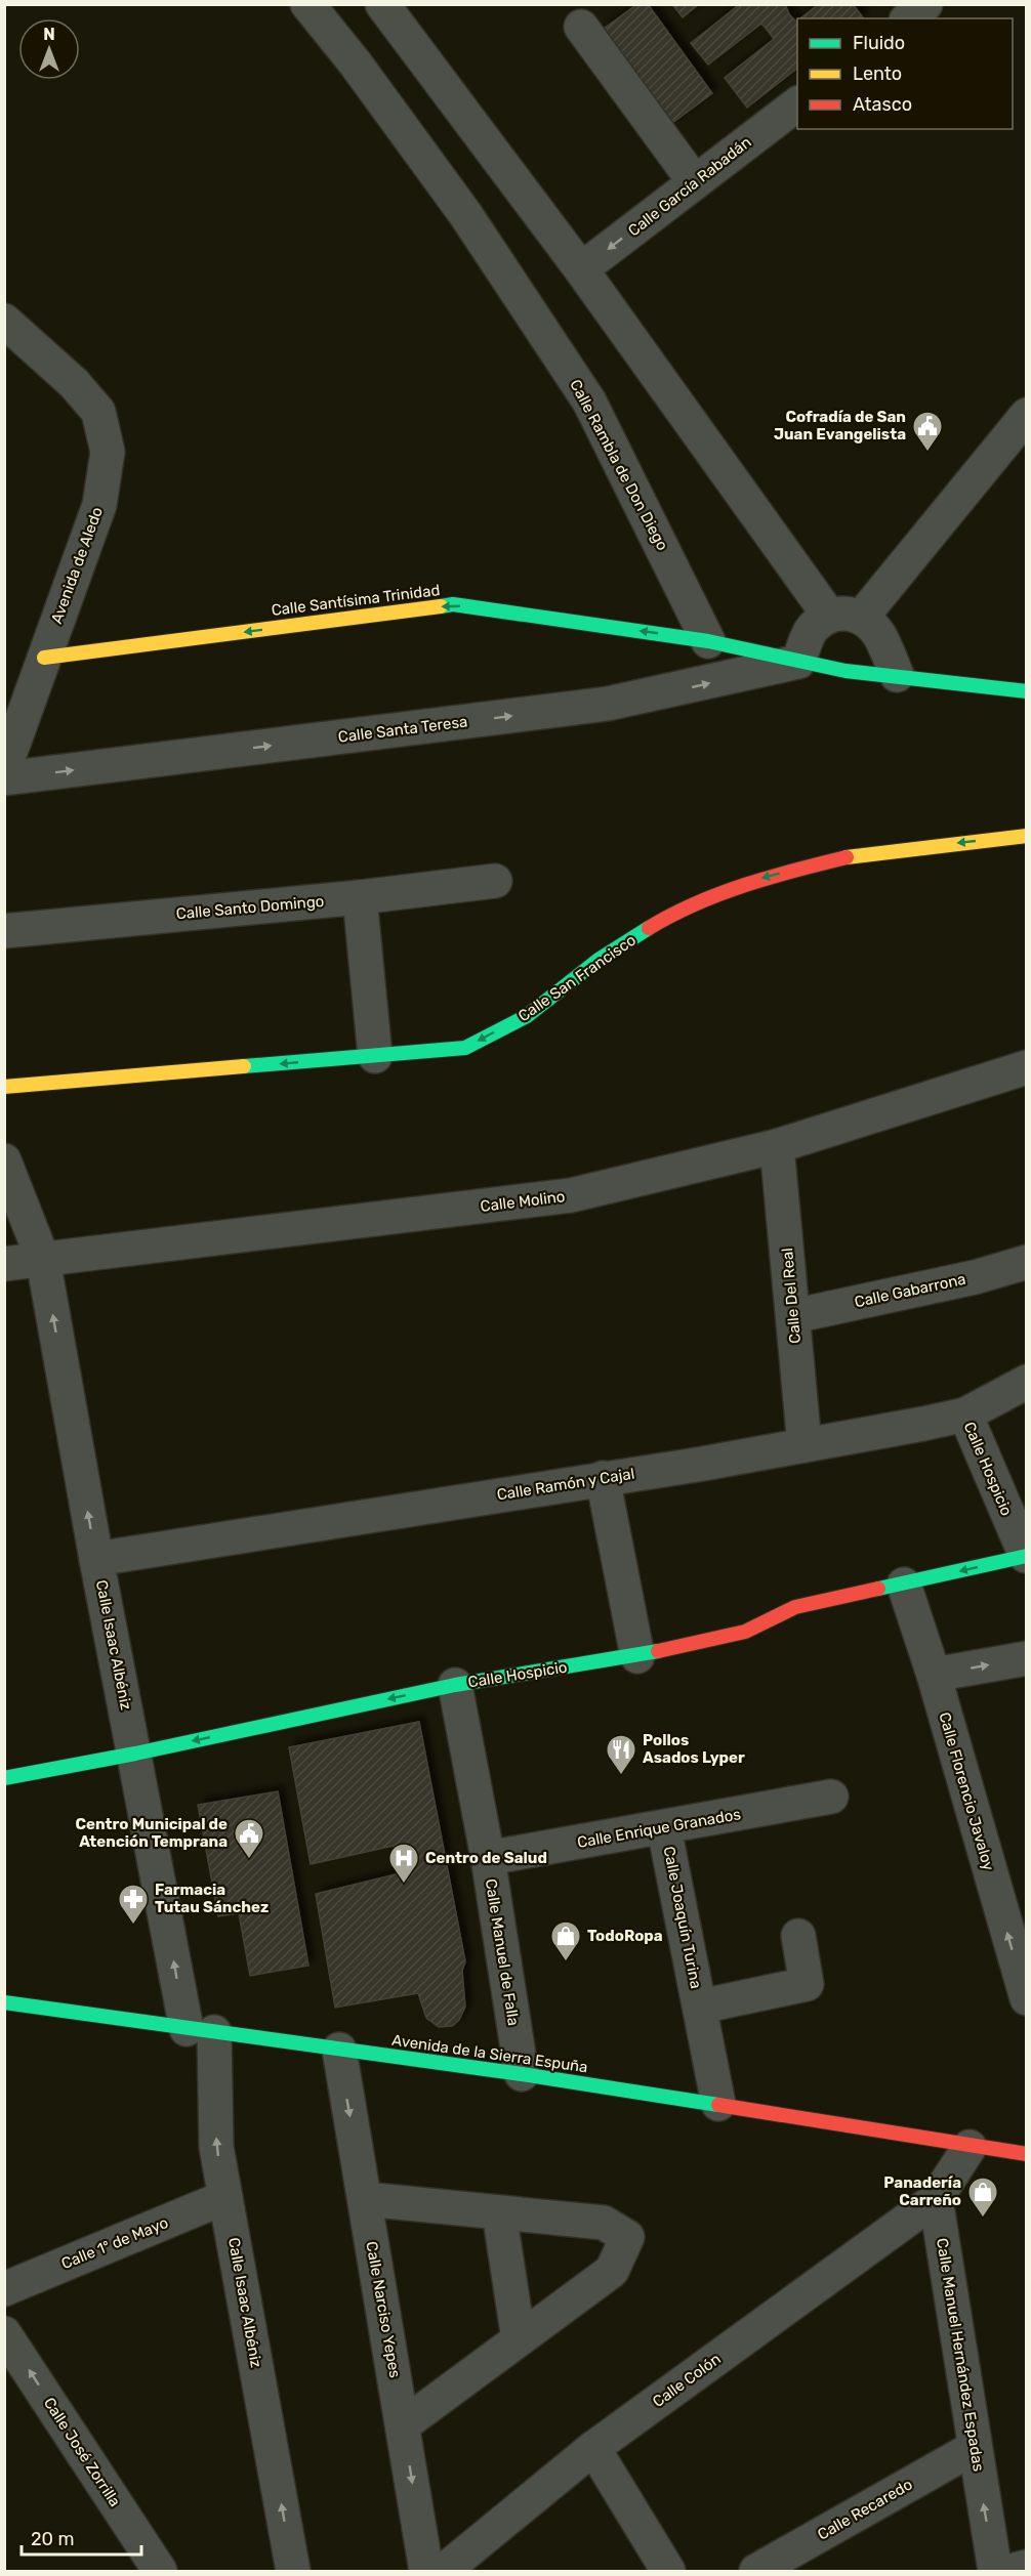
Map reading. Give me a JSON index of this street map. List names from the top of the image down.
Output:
{
  "streets": {
    "street": [
      "Calle García Rabadán",
      "Calle Rambla de Don Diego",
      "Avenida de Aledo",
      "Calle Santísima Trinidad",
      "Calle Santa Teresa",
      "Calle Santo Domingo",
      "Calle San Francisco",
      "Calle Molino",
      "Calle Gabarrona",
      "Calle Del Real",
      "Calle Hospicio",
      "Calle Ramón y Cajal",
      "Calle Isaac Albéniz",
      "Calle Florencio Javaloy",
      "Calle Enrique Granados",
      "Calle Joaquín Turina",
      "Calle Manuel de Falla",
      "Avenida de la Sierra Espuña",
      "Calle 1º de Mayo",
      "Calle Narciso Yepes",
      "Calle Manuel Hernández Espadas",
      "Calle Colón",
      "Calle José Zorrilla",
      "Calle Recaredo"
    ]
  },
  "crossings": [
    ["Calle Rambla de Don Diego", "Calle Santísima Trinidad"],
    ["Avenida de Aledo", "Calle Santísima Trinidad"],
    ["Calle Molino", "Calle Del Real"],
    ["Calle Molino", "Calle Isaac Albéniz"],
    ["Calle Gabarrona", "Calle Del Real"],
    ["Calle Del Real", "Calle Ramón y Cajal"],
    ["Calle Hospicio", "Calle Ramón y Cajal"],
    ["Calle Hospicio", "Calle Isaac Albéniz"],
    ["Calle Hospicio", "Calle Florencio Javaloy"],
    ["Calle Hospicio", "Calle Manuel de Falla"],
    ["Calle Ramón y Cajal", "Calle Isaac Albéniz"],
    ["Calle Isaac Albéniz", "Avenida de la Sierra Espuña"],
    ["Calle Isaac Albéniz", "Calle 1º de Mayo"],
    ["Calle Enrique Granados", "Calle Joaquín Turina"],
    ["Calle Enrique Granados", "Calle Manuel de Falla"],
    ["Calle Joaquín Turina", "Avenida de la Sierra Espuña"],
    ["Calle Manuel de Falla", "Avenida de la Sierra Espuña"],
    ["Avenida de la Sierra Espuña", "Calle Narciso Yepes"],
    ["Calle Manuel Hernández Espadas", "Calle Colón"],
    ["Calle Manuel Hernández Espadas", "Calle Recaredo"]
  ],
  "one_way": [
    "Calle García Rabadán",
    "Calle Santísima Trinidad",
    "Calle Santa Teresa",
    "Calle San Francisco",
    "Calle Hospicio",
    "Calle Isaac Albéniz",
    "Calle Florencio Javaloy",
    "Calle José Zorrilla"
  ],
  "places": {
    "public building": ["Cofradía de San Juan Evangelista", "Centro Municipal de Atención Temprana"],
    "restaurant": ["Pollos Asados Lyper"],
    "hospital": ["Centro de Salud"],
    "pharmacy": ["Farmacia Tutau Sánchez"],
    "shop": ["TodoRopa", "Panadería Carreño"]
  },
  "legend": ["Fluido", "Lento", "Atasco"],
  "scale_bar": "20 m",
  "north": "top"
}
